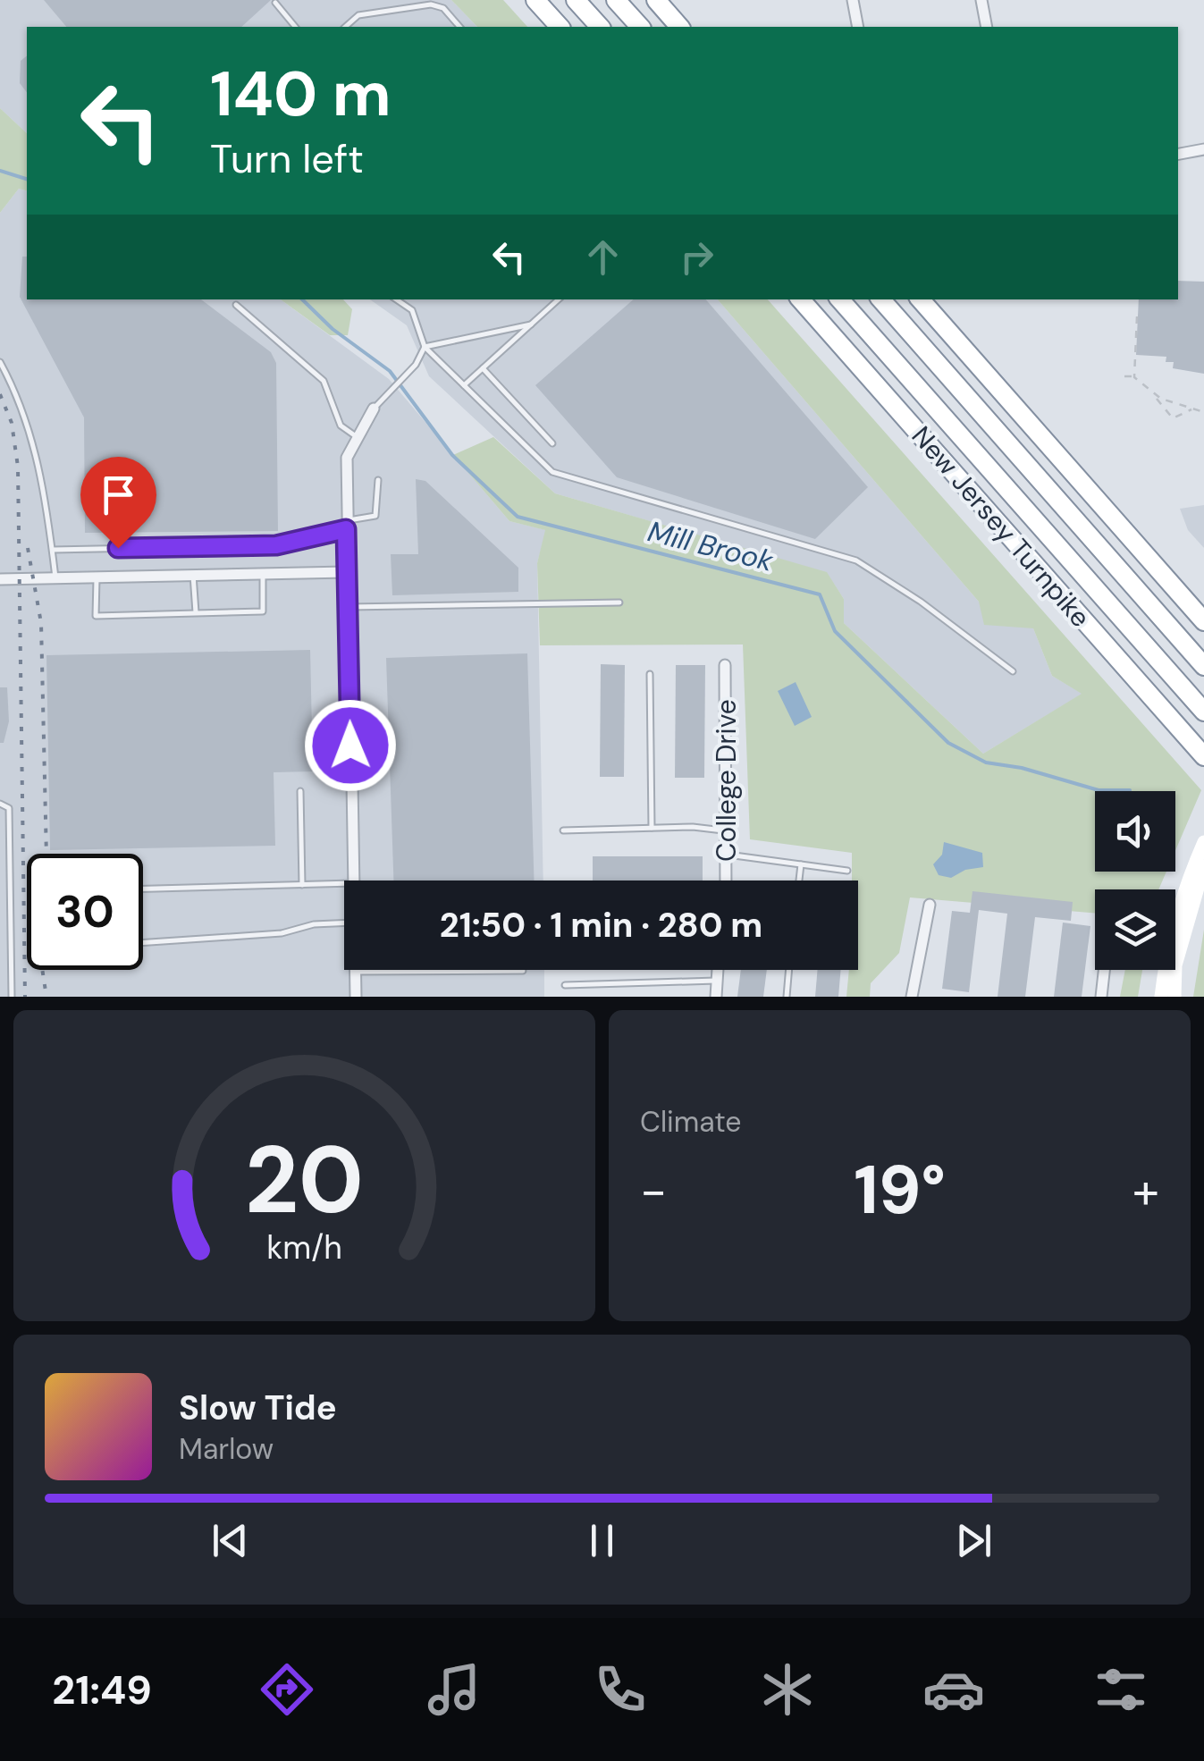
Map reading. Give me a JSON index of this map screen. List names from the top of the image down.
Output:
{
  "streets": {
    "highway": ["New Jersey Turnpike"],
    "street": ["College Drive"]
  },
  "water": ["Mill Brook"],
  "page": {
    "turn": ["140 m", "Turn left"],
    "limit": "30",
    "trip": "21:50 · 1 min · 280 m",
    "tile": "Climate",
    "heat": ["−", "19°", "+"],
    "song": ["Slow Tide", "Marlow"],
    "tabs": "21:49",
    "gauge": ["20", "km/h"]
  }
}
